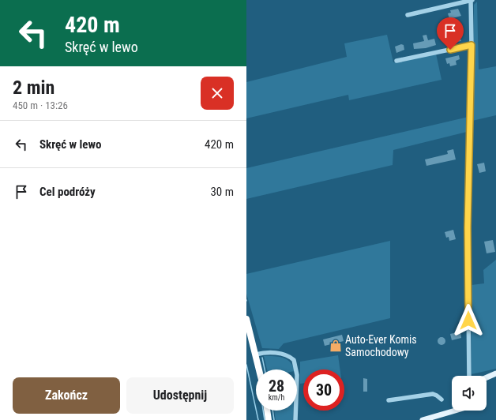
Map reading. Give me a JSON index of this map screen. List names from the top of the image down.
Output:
{
  "places": {
    "shop": ["Auto-Ever Komis Samochodowy"]
  },
  "page": {
    "turn": ["420 m", "Skręć w lewo"],
    "heading": ["2 min", "450 m · 13:26"],
    "list": [
      {
        "name": "Skręć w lewo",
        "value": "420 m"
      },
      {
        "name": "Cel podróży",
        "value": "30 m"
      }
    ],
    "speed": "28 km/h",
    "limit": "30",
    "buttons": ["Zakończ", "Udostępnij"]
  }
}
